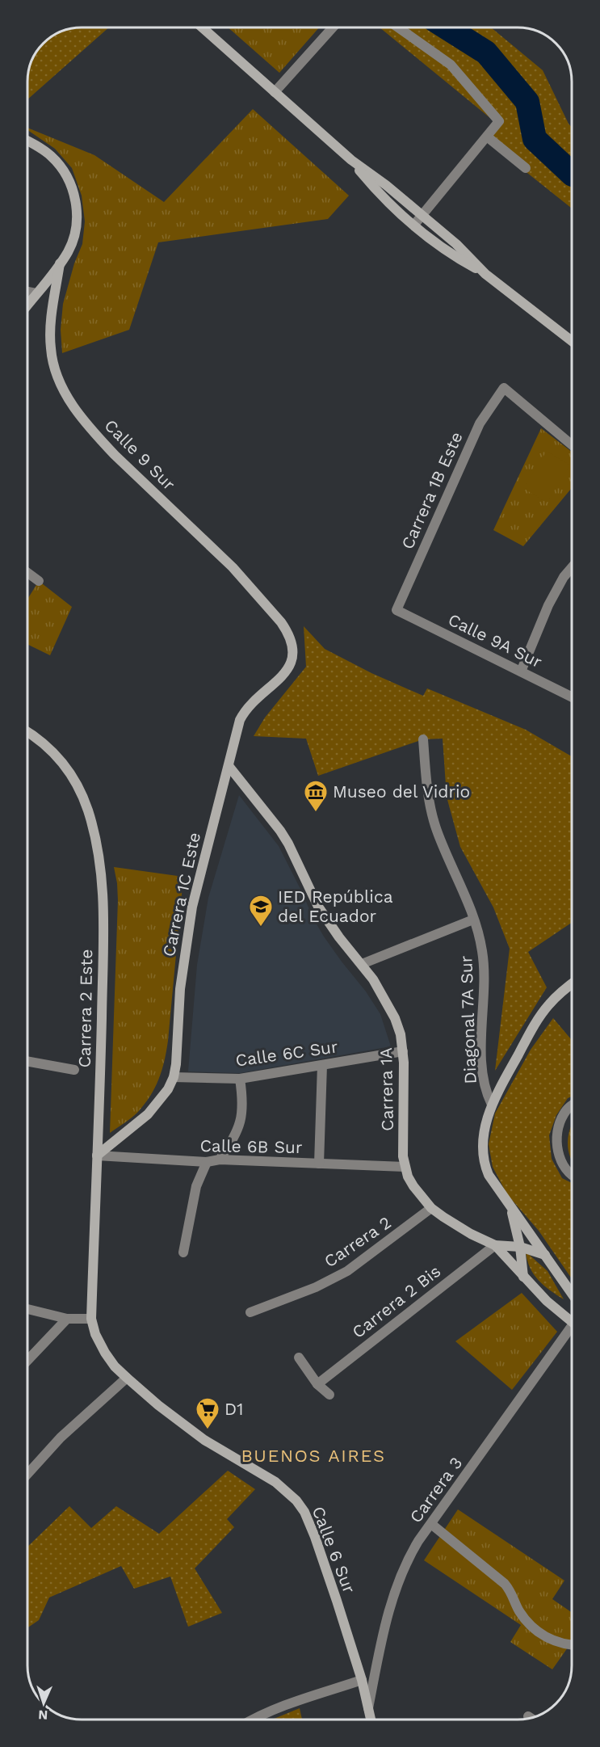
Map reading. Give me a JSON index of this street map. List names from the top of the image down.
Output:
{
  "streets": {
    "street": [
      "Calle 9 Sur",
      "Carrera 1B Este",
      "Calle 9A Sur",
      "Carrera 1C Este",
      "Carrera 2 Este",
      "Diagonal 7A Sur",
      "Calle 6C Sur",
      "Carrera 1A",
      "Calle 6B Sur",
      "Carrera 2",
      "Carrera 2 Bis",
      "Carrera 3",
      "Calle 6 Sur"
    ]
  },
  "crossings": [
    ["Calle 9 Sur", "Carrera 1C Este"],
    ["Carrera 1B Este", "Calle 9A Sur"],
    ["Carrera 1C Este", "Carrera 2 Este"],
    ["Carrera 1C Este", "Calle 6C Sur"],
    ["Carrera 1C Este", "Carrera 1A"],
    ["Carrera 1C Este", "Calle 6B Sur"],
    ["Carrera 2 Este", "Calle 6B Sur"],
    ["Carrera 2 Este", "Calle 6 Sur"],
    ["Calle 6C Sur", "Carrera 1A"],
    ["Carrera 1A", "Calle 6B Sur"],
    ["Carrera 3", "Calle 6 Sur"]
  ],
  "districts": ["BUENOS AIRES"],
  "places": {
    "museum": ["Museo del Vidrio"],
    "school or university": ["IED República del Ecuador"],
    "supermarket": ["D1"]
  },
  "north": "bottom"
}
